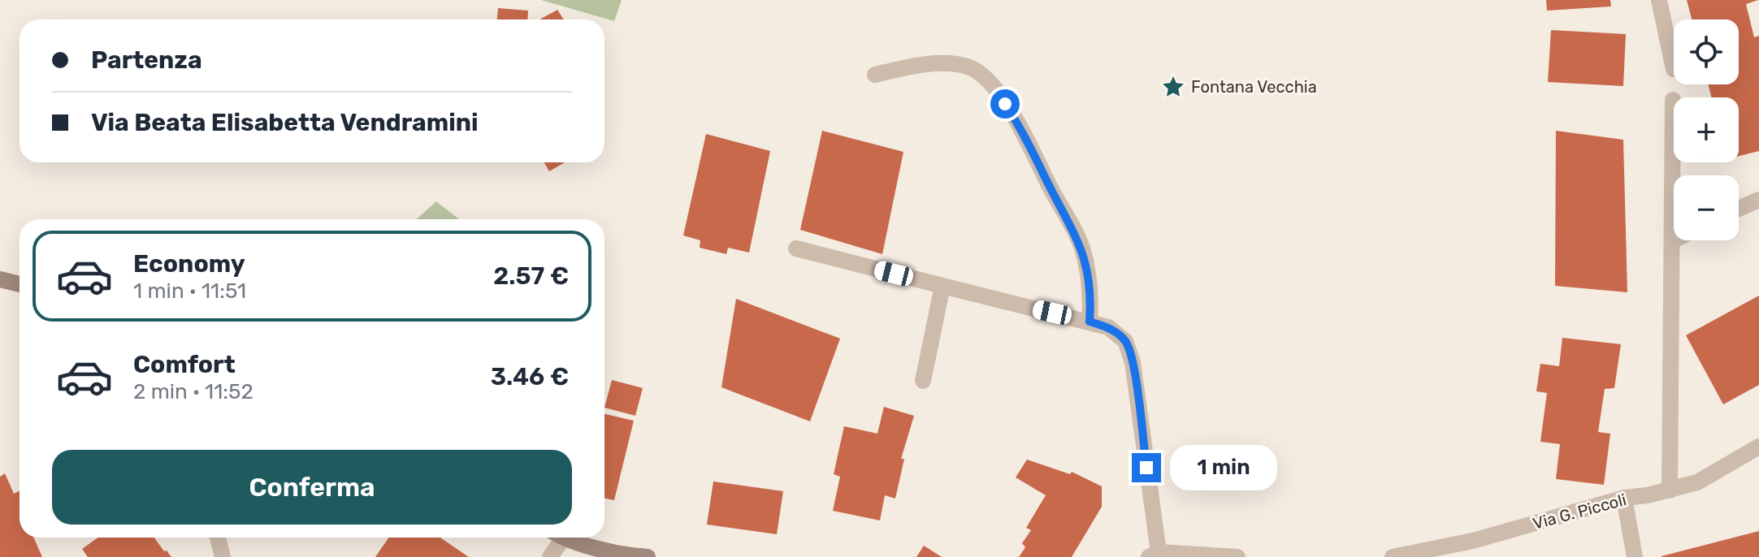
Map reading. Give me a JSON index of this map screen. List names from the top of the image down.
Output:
{
  "streets": {
    "street": ["Via G. Piccoli"]
  },
  "places": {
    "place": ["Fontana Vecchia"]
  },
  "page": {
    "map_buttons": ["+", "−"],
    "banner": ["Partenza", "Via Beata Elisabetta Vendramini"],
    "list": [
      {
        "name": "Economy",
        "note": "1 min · 11:51",
        "value": "2.57 €"
      },
      {
        "name": "Comfort",
        "note": "2 min · 11:52",
        "value": "3.46 €"
      }
    ],
    "buttons": "Conferma",
    "bubble": "1 min"
  }
}
